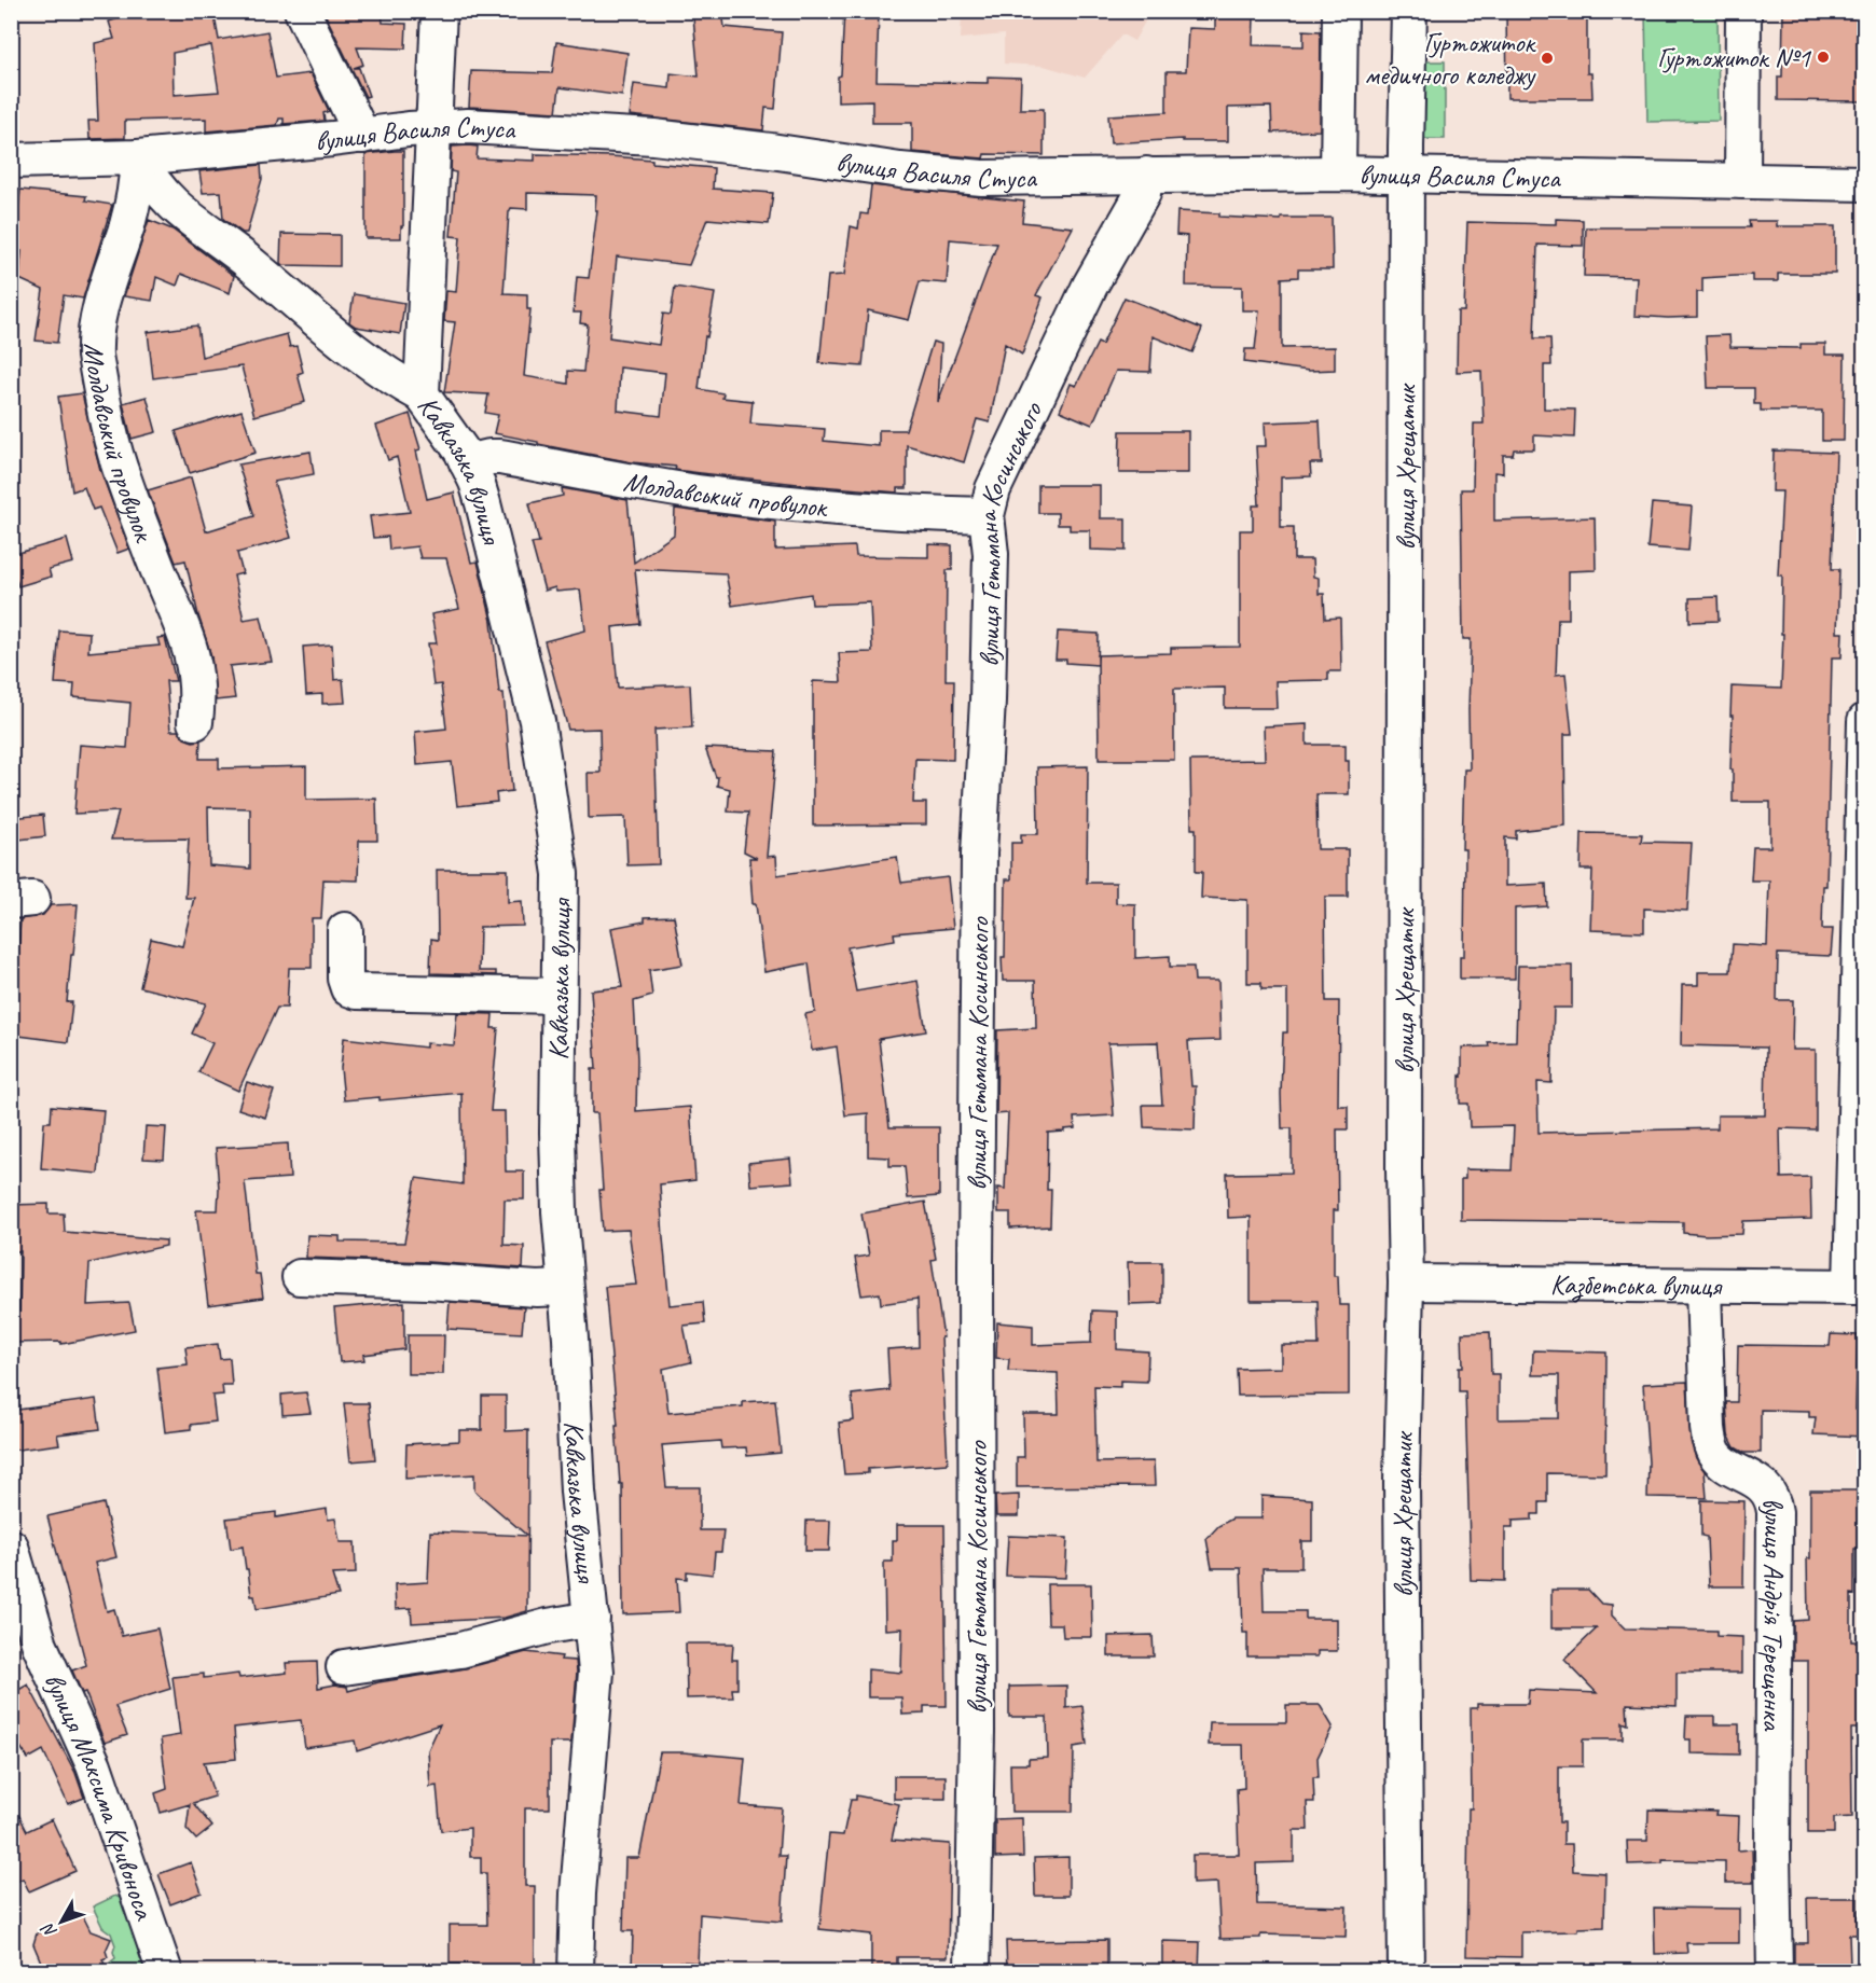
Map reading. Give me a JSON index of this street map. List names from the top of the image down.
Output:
{
  "streets": {
    "street": [
      "вулиця Василя Стуса",
      "Молдавський провулок",
      "вулиця Хрещатик",
      "Кавказька вулиця",
      "вулиця Гетьмана Косинського",
      "Казбетська вулиця",
      "вулиця Андрія Терещенка",
      "вулиця Максима Кривоноса"
    ]
  },
  "crossings": [
    ["вулиця Василя Стуса", "Молдавський провулок"],
    ["вулиця Василя Стуса", "вулиця Хрещатик"],
    ["вулиця Василя Стуса", "Кавказька вулиця"],
    ["вулиця Василя Стуса", "вулиця Гетьмана Косинського"],
    ["Молдавський провулок", "Кавказька вулиця"],
    ["Молдавський провулок", "вулиця Гетьмана Косинського"],
    ["вулиця Хрещатик", "Казбетська вулиця"],
    ["Казбетська вулиця", "вулиця Андрія Терещенка"]
  ],
  "places": ["Гуртожиток №1", "Гуртожиток медичного коледжу"],
  "north": "bottom left"
}
